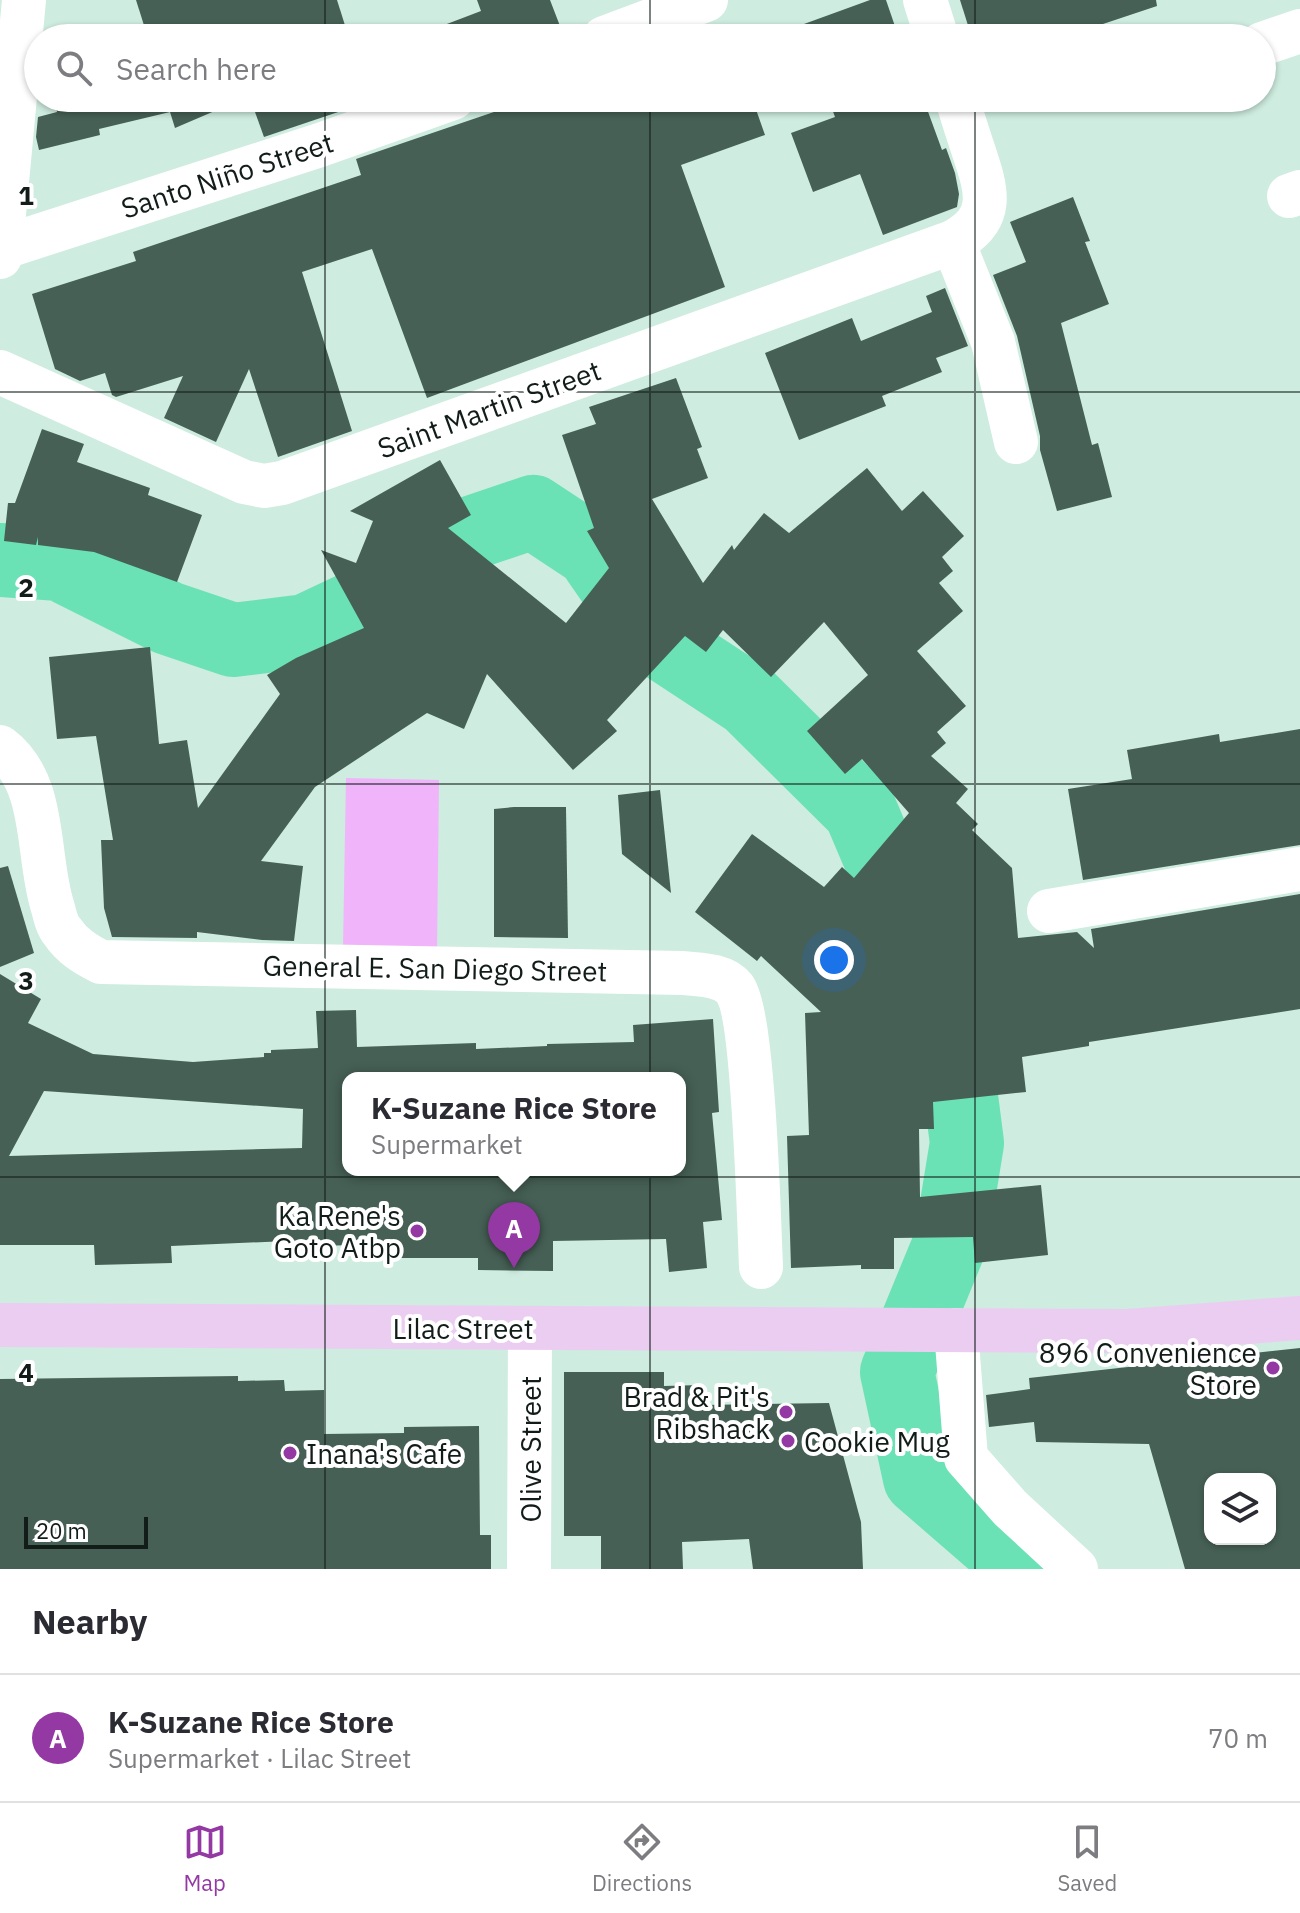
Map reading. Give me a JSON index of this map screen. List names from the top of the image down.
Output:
{
  "streets": {
    "main road": ["Lilac Street"],
    "street": [
      "Santo Niño Street",
      "Saint Martin Street",
      "General E. San Diego Street",
      "Olive Street"
    ]
  },
  "crossings": [
    ["Lilac Street", "Olive Street"]
  ],
  "places": [
    "Ka Rene's Goto Atbp",
    "896 Convenience Store",
    "Brad & Pit's Ribshack",
    "Cookie Mug",
    "Inana's Cafe"
  ],
  "scale_bar": "20 m",
  "page": {
    "search": "Search here",
    "popup": ["K-Suzane Rice Store", "Supermarket"],
    "pins": "A",
    "scale": "20 m",
    "heading": "Nearby",
    "list": [
      {
        "mark": "A",
        "name": "K-Suzane Rice Store",
        "note": "Supermarket · Lilac Street",
        "value": "70 m"
      }
    ],
    "nav": ["Map", "Directions", "Saved"]
  },
  "grid": {
    "rows": [
      "1",
      "2",
      "3",
      "4"
    ]
  }
}
